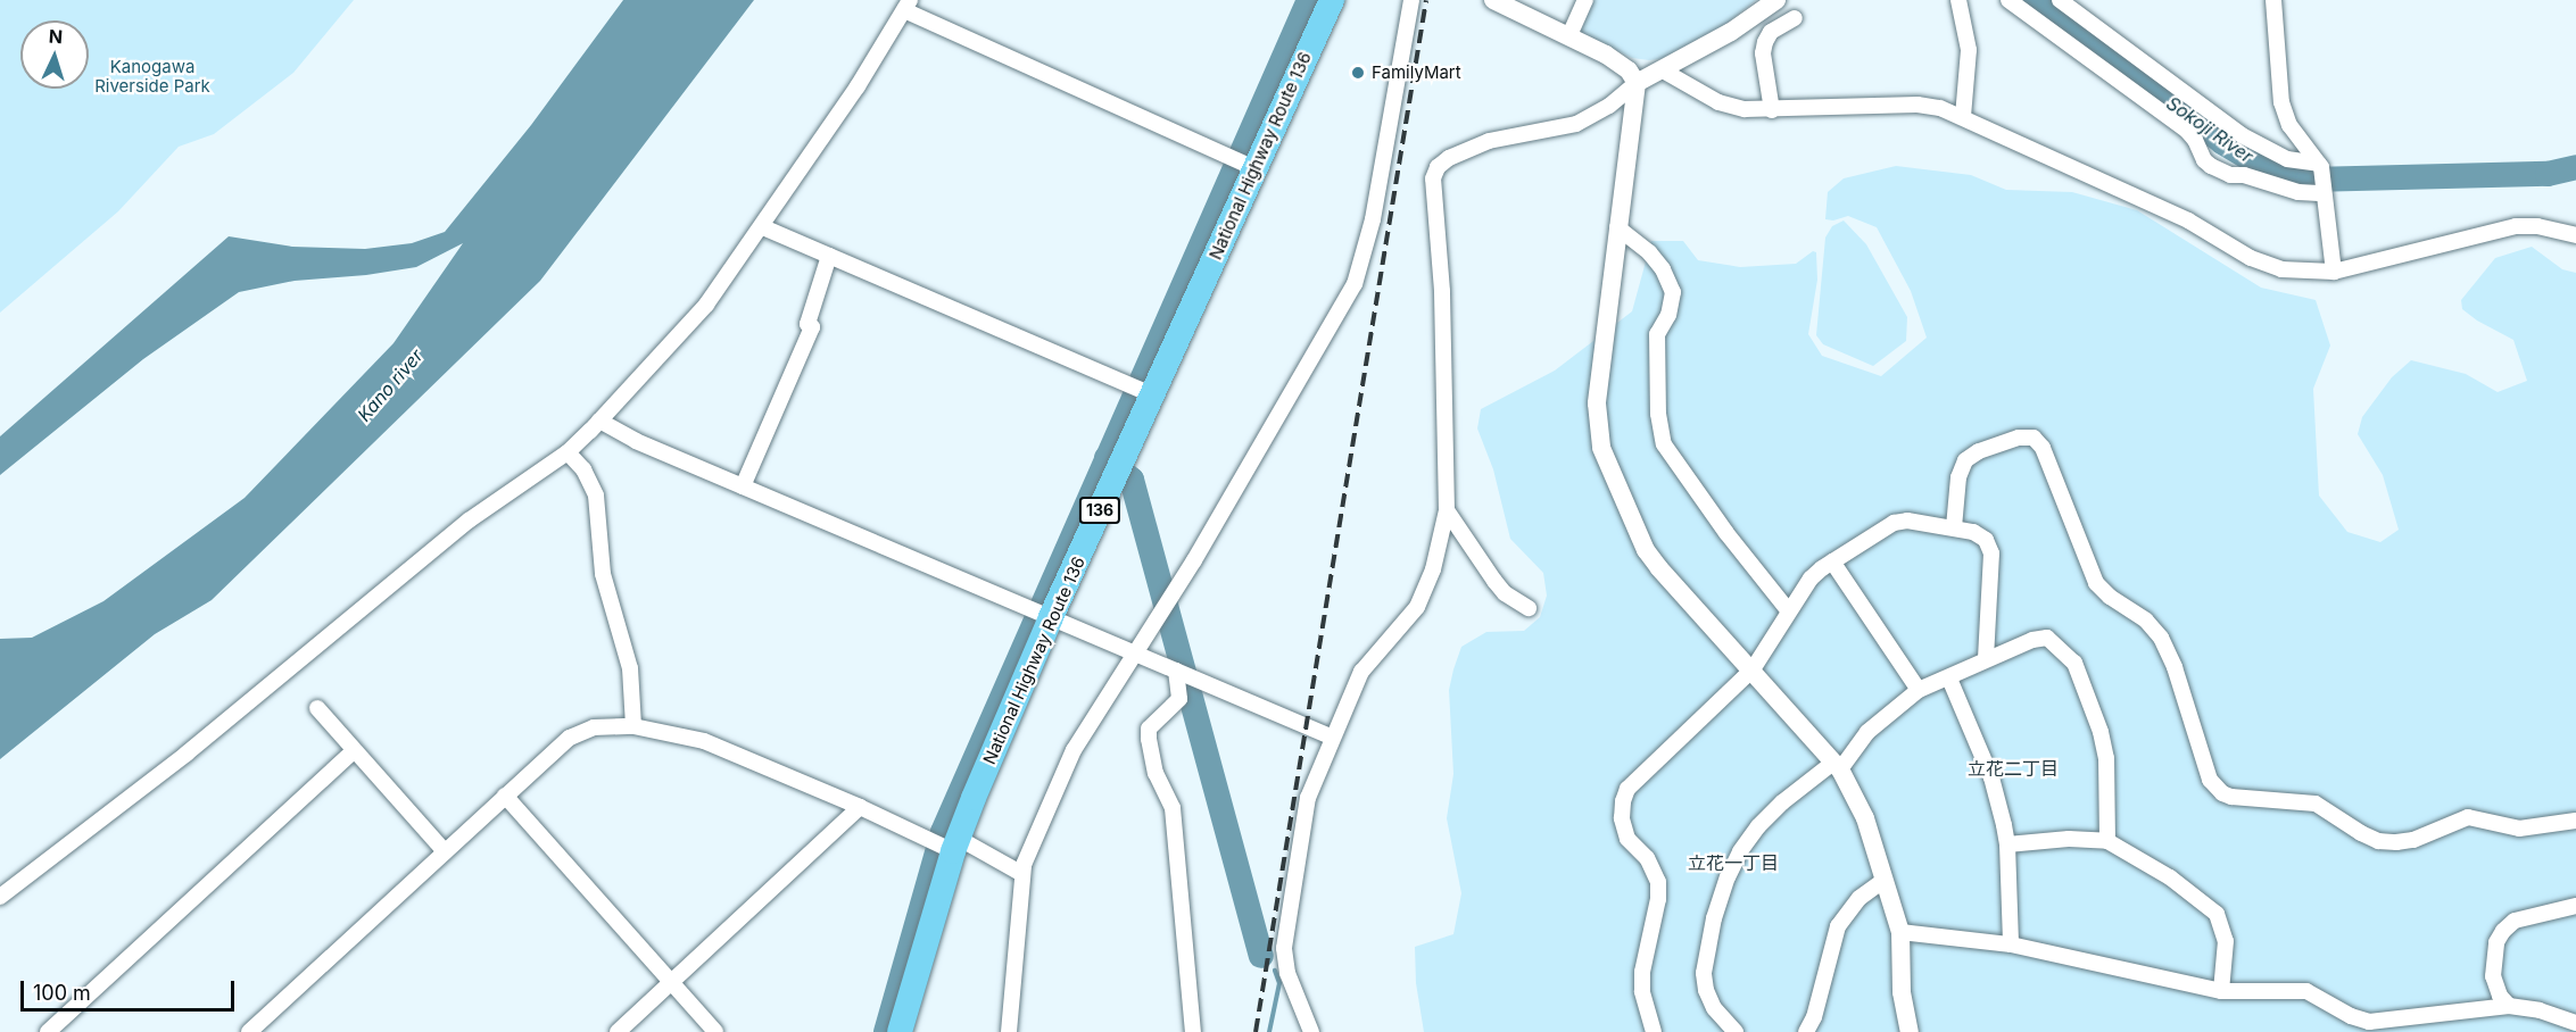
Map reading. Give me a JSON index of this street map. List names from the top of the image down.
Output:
{
  "streets": {
    "highway": ["National Highway Route 136", "136"]
  },
  "districts": ["立花二丁目", "立花一丁目"],
  "water": ["Sokoji River", "Kano river"],
  "parks": ["Kanogawa Riverside Park"],
  "places": ["FamilyMart"],
  "scale_bar": "100 m",
  "north": "top"
}
